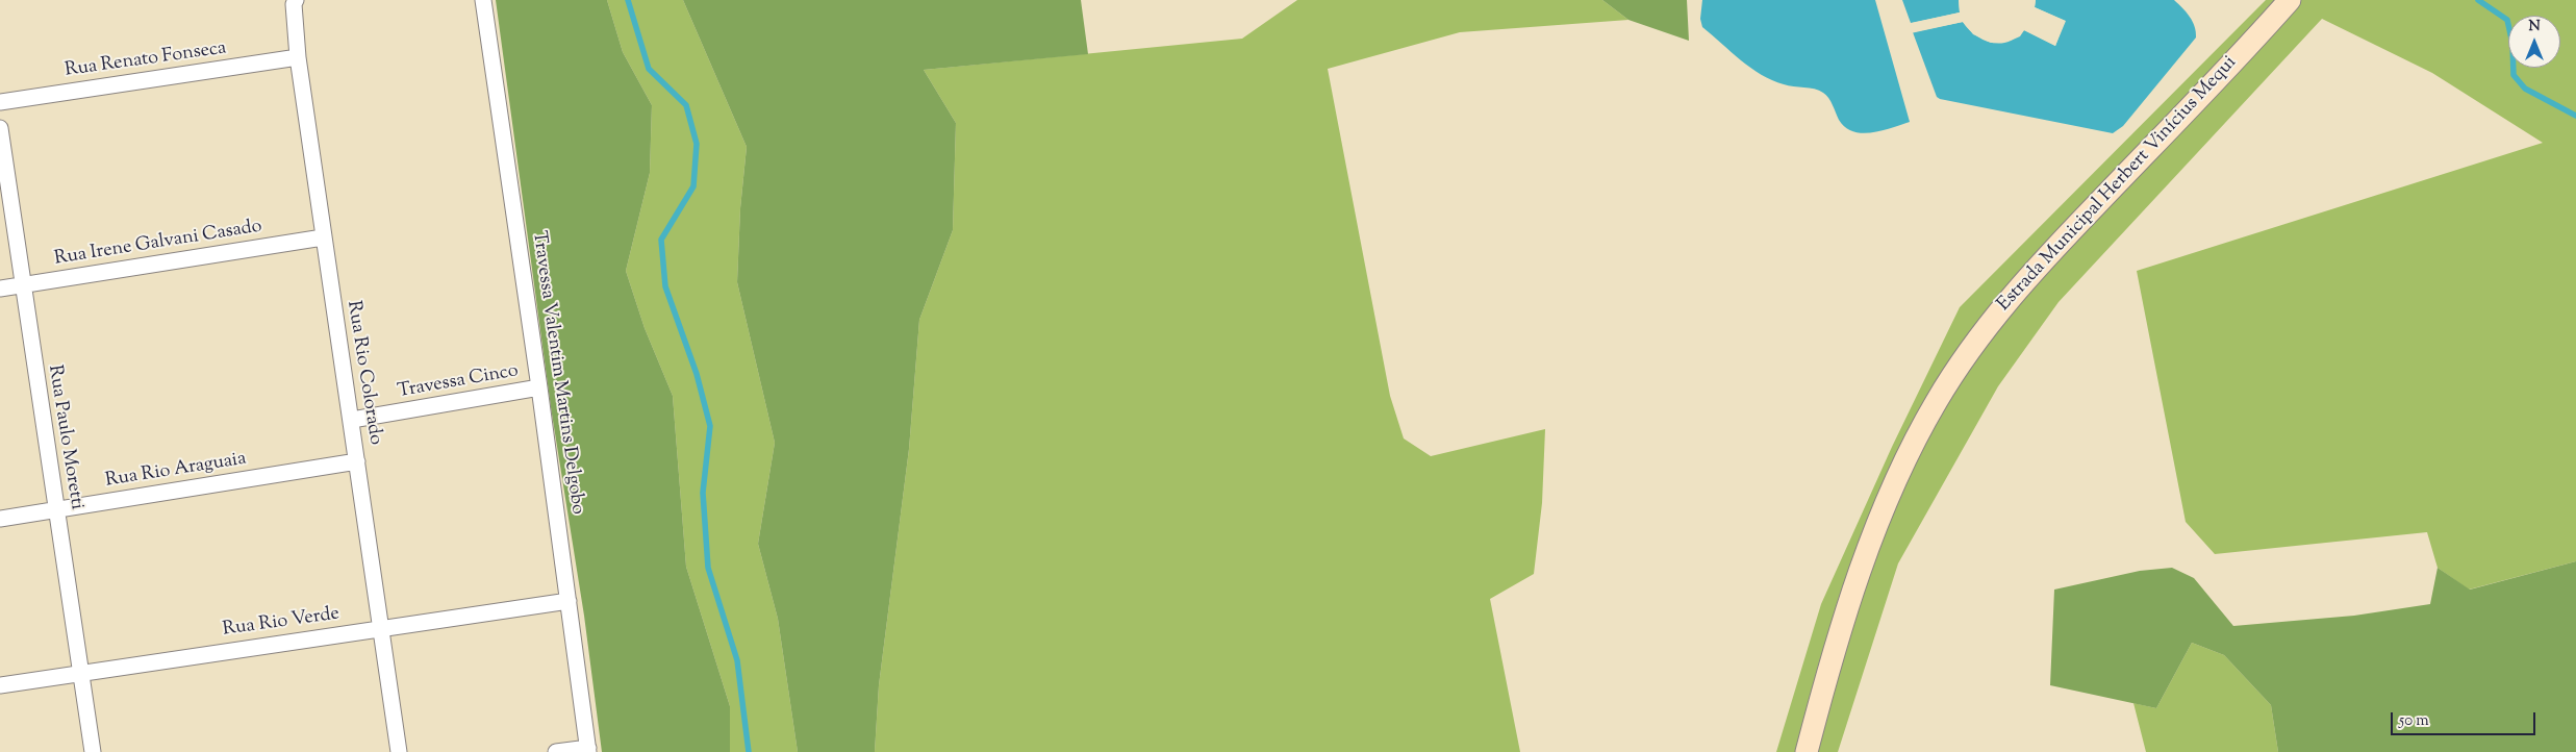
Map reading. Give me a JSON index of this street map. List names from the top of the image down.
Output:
{
  "streets": {
    "main road": ["Estrada Municipal Herbert Vinícius Mequi"],
    "street": [
      "Rua Renato Fonseca",
      "Rua Irene Galvani Casado",
      "Rua Rio Colorado",
      "Travessa Valentim Martins Delgobo",
      "Travessa Cinco",
      "Rua Paulo Moretti",
      "Rua Rio Araguaia",
      "Rua Rio Verde"
    ]
  },
  "crossings": [
    ["Rua Renato Fonseca", "Rua Rio Colorado"],
    ["Rua Irene Galvani Casado", "Rua Rio Colorado"],
    ["Rua Irene Galvani Casado", "Rua Paulo Moretti"],
    ["Rua Rio Colorado", "Travessa Cinco"],
    ["Rua Rio Colorado", "Rua Rio Araguaia"],
    ["Rua Rio Colorado", "Rua Rio Verde"],
    ["Travessa Valentim Martins Delgobo", "Travessa Cinco"],
    ["Travessa Valentim Martins Delgobo", "Rua Rio Verde"],
    ["Rua Paulo Moretti", "Rua Rio Araguaia"],
    ["Rua Paulo Moretti", "Rua Rio Verde"]
  ],
  "scale_bar": "50 m",
  "north": "top"
}
